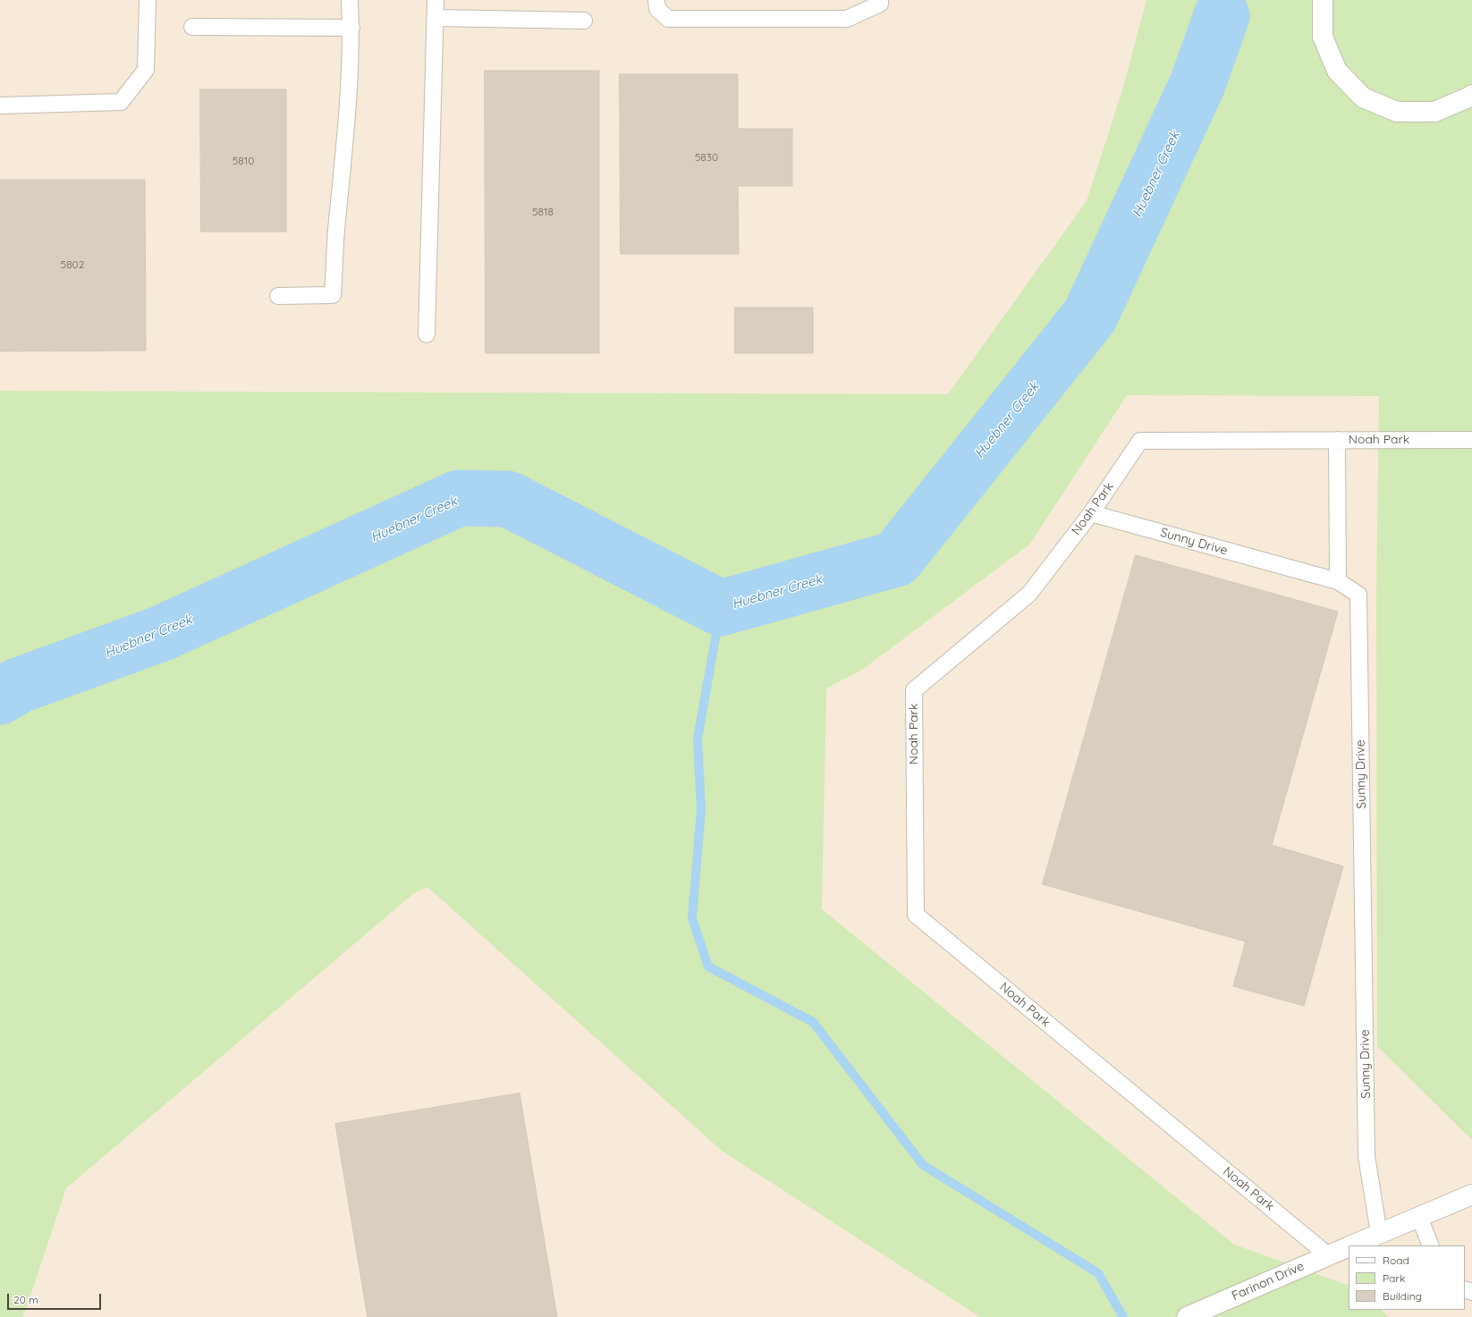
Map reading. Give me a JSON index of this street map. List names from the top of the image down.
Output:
{
  "streets": {
    "street": ["Farinon Drive"],
    "lane": ["Noah Park", "Sunny Drive"]
  },
  "crossings": [
    ["Noah Park", "Sunny Drive"],
    ["Noah Park", "Farinon Drive"],
    ["Sunny Drive", "Farinon Drive"]
  ],
  "water": ["Huebner Creek"],
  "house_numbers": [
    "5830",
    "5810",
    "5818",
    "5802"
  ],
  "legend": ["Road", "Park", "Building"],
  "scale_bar": "20 m"
}
